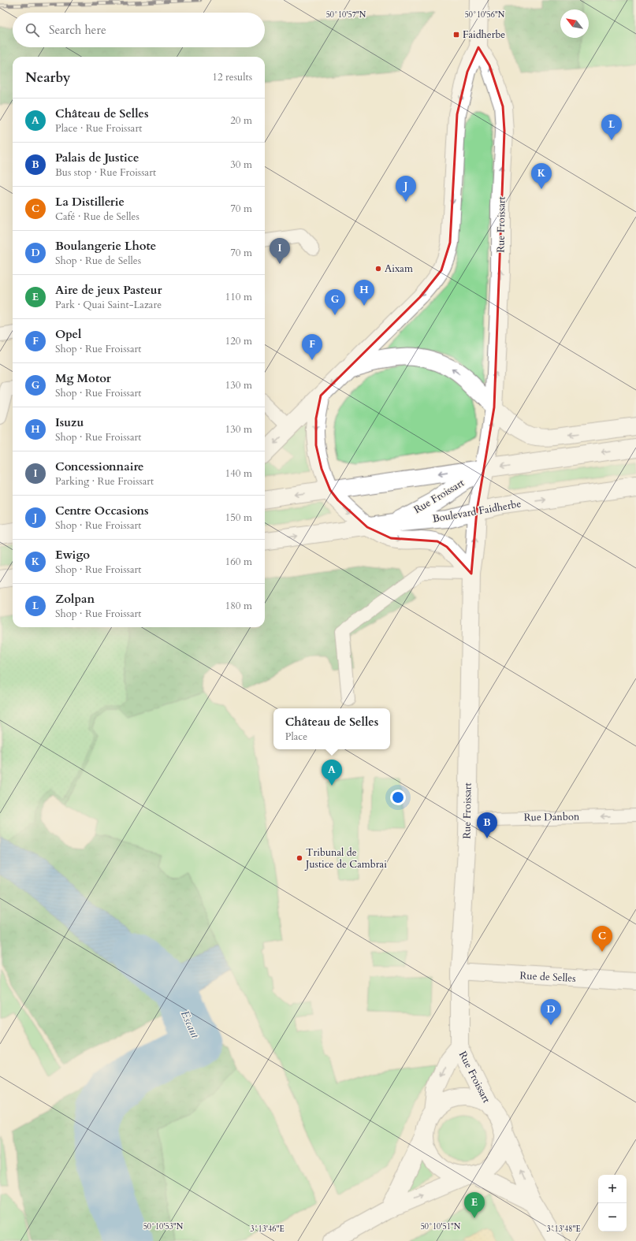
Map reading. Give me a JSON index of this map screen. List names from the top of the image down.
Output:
{
  "streets": {
    "street": ["Rue Froissart", "Boulevard Faidherbe", "Rue de Selles"],
    "lane": ["Rue Danbon"]
  },
  "crossings": [
    ["Rue Froissart", "Boulevard Faidherbe"],
    ["Rue Froissart", "Rue Danbon"],
    ["Rue Froissart", "Rue de Selles"]
  ],
  "one_way": ["Rue Danbon"],
  "water": ["Escaut"],
  "places": {
    "transit": ["Faidherbe"],
    "other": ["Aixam", "Tribunal de Justice de Cambrai"]
  },
  "north": "top left",
  "page": {
    "search": "Search here",
    "heading": ["Nearby", "12 results"],
    "list": [
      {
        "mark": "A",
        "name": "Château de Selles",
        "note": "Place · Rue Froissart",
        "value": "20 m"
      },
      {
        "mark": "B",
        "name": "Palais de Justice",
        "note": "Bus stop · Rue Froissart",
        "value": "30 m"
      },
      {
        "mark": "C",
        "name": "La Distillerie",
        "note": "Café · Rue de Selles",
        "value": "70 m"
      },
      {
        "mark": "D",
        "name": "Boulangerie Lhote",
        "note": "Shop · Rue de Selles",
        "value": "70 m"
      },
      {
        "mark": "E",
        "name": "Aire de jeux Pasteur",
        "note": "Park · Quai Saint-Lazare",
        "value": "110 m"
      },
      {
        "mark": "F",
        "name": "Opel",
        "note": "Shop · Rue Froissart",
        "value": "120 m"
      },
      {
        "mark": "G",
        "name": "Mg Motor",
        "note": "Shop · Rue Froissart",
        "value": "130 m"
      },
      {
        "mark": "H",
        "name": "Isuzu",
        "note": "Shop · Rue Froissart",
        "value": "130 m"
      },
      {
        "mark": "I",
        "name": "Concessionnaire",
        "note": "Parking · Rue Froissart",
        "value": "140 m"
      },
      {
        "mark": "J",
        "name": "Centre Occasions",
        "note": "Shop · Rue Froissart",
        "value": "150 m"
      },
      {
        "mark": "K",
        "name": "Ewigo",
        "note": "Shop · Rue Froissart",
        "value": "160 m"
      },
      {
        "mark": "L",
        "name": "Zolpan",
        "note": "Shop · Rue Froissart",
        "value": "180 m"
      }
    ],
    "pins": [
      "L",
      "K",
      "J",
      "I",
      "H",
      "G",
      "F",
      "A",
      "B",
      "C",
      "D",
      "E"
    ],
    "popup": ["Château de Selles", "Place"],
    "map_buttons": ["+", "−"]
  },
  "coordinates": [
    "50°10'57\"N",
    "50°10'56\"N",
    "50°10'53\"N",
    "50°10'51\"N",
    "3°13'46\"E",
    "3°13'48\"E"
  ]
}
